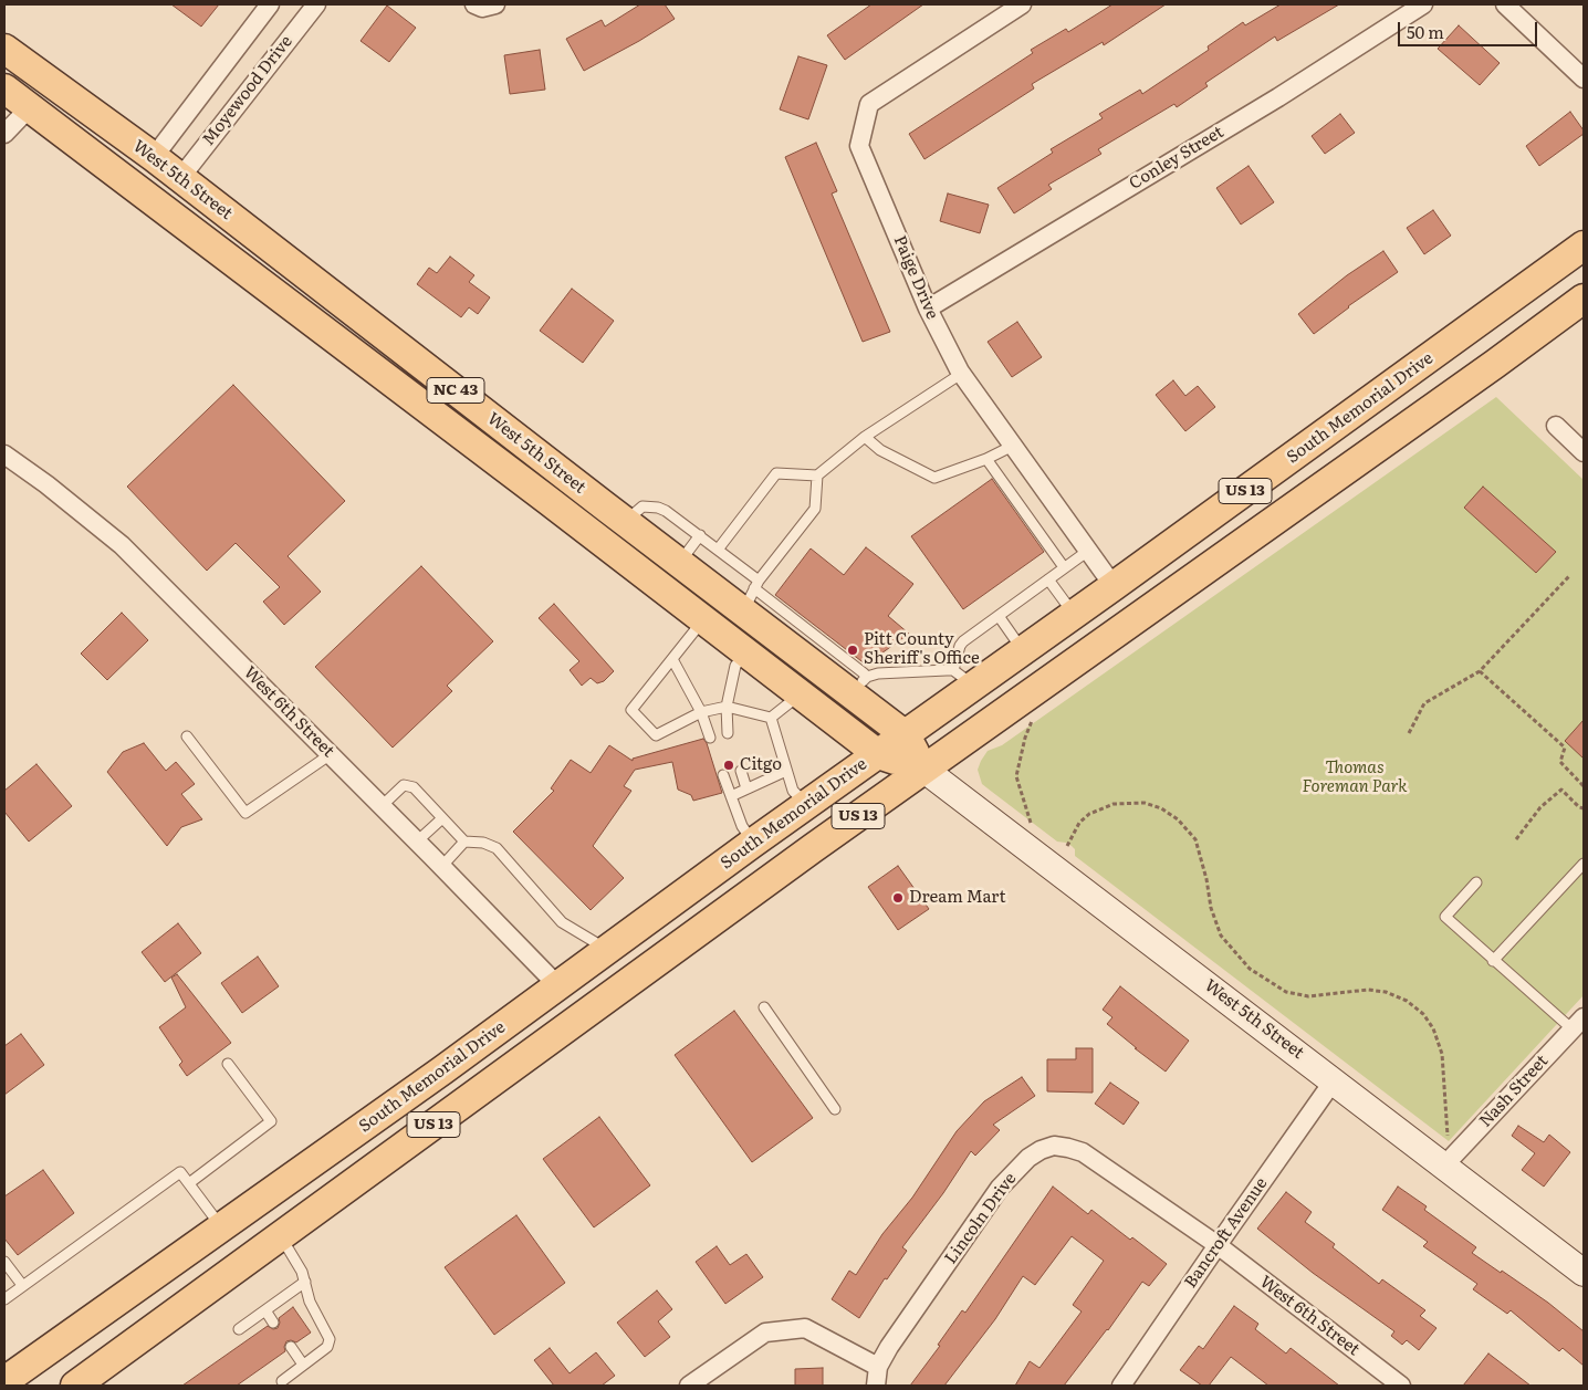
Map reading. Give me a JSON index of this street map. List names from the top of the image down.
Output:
{
  "streets": {
    "main road": [
      "West 5th Street",
      "NC 43",
      "South Memorial Drive",
      "US 13"
    ],
    "street": [
      "Moyewood Drive",
      "Conley Street",
      "Paige Drive",
      "West 6th Street",
      "Nash Street",
      "Lincoln Drive",
      "Bancroft Avenue"
    ]
  },
  "crossings": [
    ["Moyewood Drive", "West 5th Street"],
    ["Conley Street", "Paige Drive"],
    ["West 5th Street", "South Memorial Drive"],
    ["West 5th Street", "US 13"],
    ["West 5th Street", "Nash Street"],
    ["West 5th Street", "Bancroft Avenue"],
    ["Paige Drive", "South Memorial Drive"],
    ["South Memorial Drive", "West 6th Street"],
    ["West 6th Street", "Lincoln Drive"],
    ["West 6th Street", "Bancroft Avenue"],
    ["Lincoln Drive", "Bancroft Avenue"]
  ],
  "parks": ["Thomas Foreman Park"],
  "places": ["Pitt County Sheriff's Office", "Citgo", "Dream Mart"],
  "scale_bar": "50 m"
}
